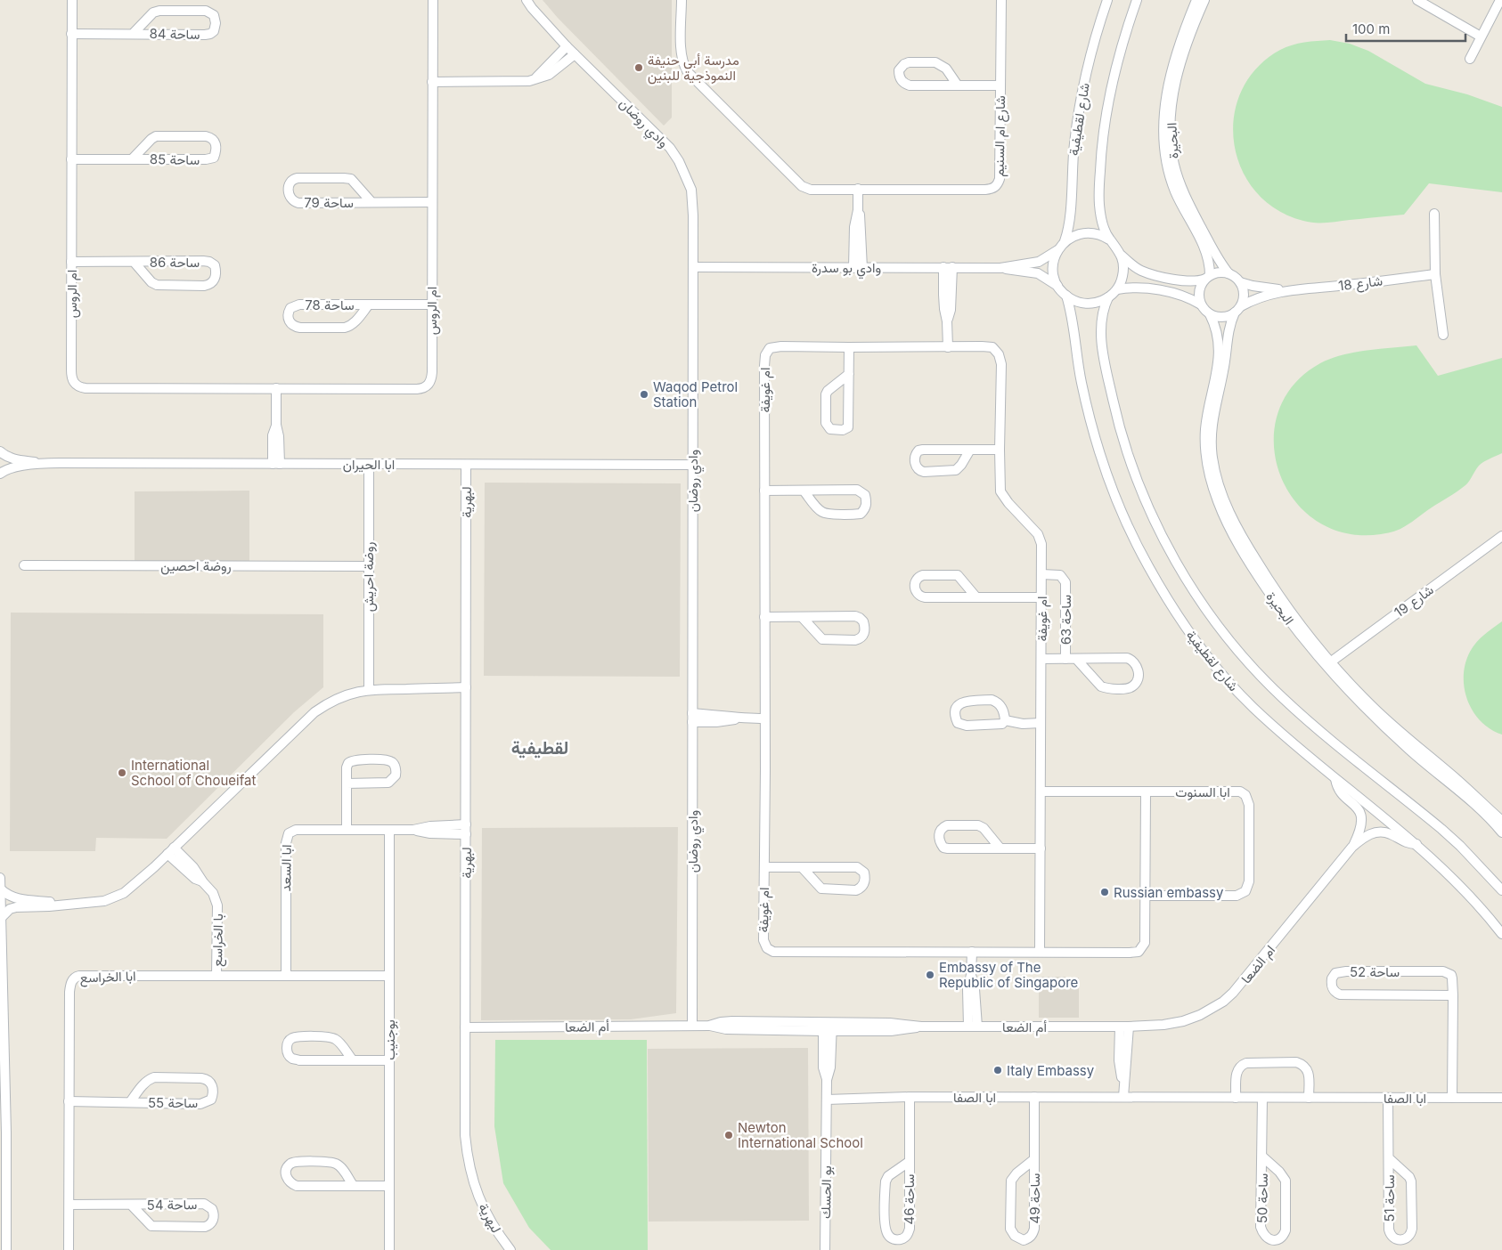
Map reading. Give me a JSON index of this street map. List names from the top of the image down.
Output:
{
  "streets": {
    "street": [
      "ساحة 84",
      "شارع لقطيفية",
      "وادي روضان",
      "شارع ام السنيم",
      "البحيرة",
      "ساحة 85",
      "ساحة 79",
      "ساحة 86",
      "وادي بو سدرة",
      "شارع 18",
      "ام الروس",
      "ساحة 78",
      "ام غويفة",
      "ابا الحيران",
      "لبهرية",
      "روضة احصين",
      "روضة احريش",
      "شارع 19",
      "ساحة 63",
      "ابا السنوت",
      "ابا السعد",
      "با الخراسع",
      "ام الضعا",
      "ساحة 52",
      "ابا الخراسع",
      "أم الضعا",
      "بوجنيب",
      "ابا الصفا",
      "ساحة 55",
      "بو الحسك",
      "ساحة 49",
      "ساحة 50",
      "ساحة 51",
      "ساحة 46",
      "ساحة 54"
    ]
  },
  "crossings": [
    ["ساحة 84", "ام الروس"],
    ["شارع لقطيفية", "وادي بو سدرة"],
    ["شارع لقطيفية", "ام الضعا"],
    ["وادي روضان", "وادي بو سدرة"],
    ["وادي روضان", "ابا الحيران"],
    ["وادي روضان", "أم الضعا"],
    ["البحيرة", "شارع 18"],
    ["البحيرة", "شارع 19"],
    ["ساحة 85", "ام الروس"],
    ["ساحة 79", "ام الروس"],
    ["ساحة 86", "ام الروس"],
    ["ام الروس", "ساحة 78"],
    ["ام غويفة", "ساحة 63"],
    ["ام غويفة", "ابا السنوت"],
    ["ابا الحيران", "لبهرية"],
    ["ابا الحيران", "روضة احريش"],
    ["لبهرية", "ابا السعد"],
    ["لبهرية", "أم الضعا"],
    ["روضة احصين", "روضة احريش"],
    ["ابا السعد", "ابا الخراسع"],
    ["ابا السعد", "بوجنيب"],
    ["با الخراسع", "ابا الخراسع"],
    ["ام الضعا", "أم الضعا"],
    ["ساحة 52", "ابا الصفا"],
    ["ابا الخراسع", "بوجنيب"],
    ["ابا الخراسع", "ساحة 55"],
    ["ابا الخراسع", "ساحة 54"],
    ["أم الضعا", "بو الحسك"],
    ["ابا الصفا", "بو الحسك"],
    ["ابا الصفا", "ساحة 49"],
    ["ابا الصفا", "ساحة 50"],
    ["ابا الصفا", "ساحة 51"],
    ["ابا الصفا", "ساحة 46"]
  ],
  "districts": ["لقطيفية"],
  "places": [
    "مدرسة أبي حنيفة النموذجية للبنين",
    "Waqod Petrol Station",
    "International School of Choueifat",
    "Russian embassy",
    "Embassy of The Republic of Singapore",
    "Italy Embassy",
    "Newton International School"
  ],
  "scale_bar": "100 m"
}
